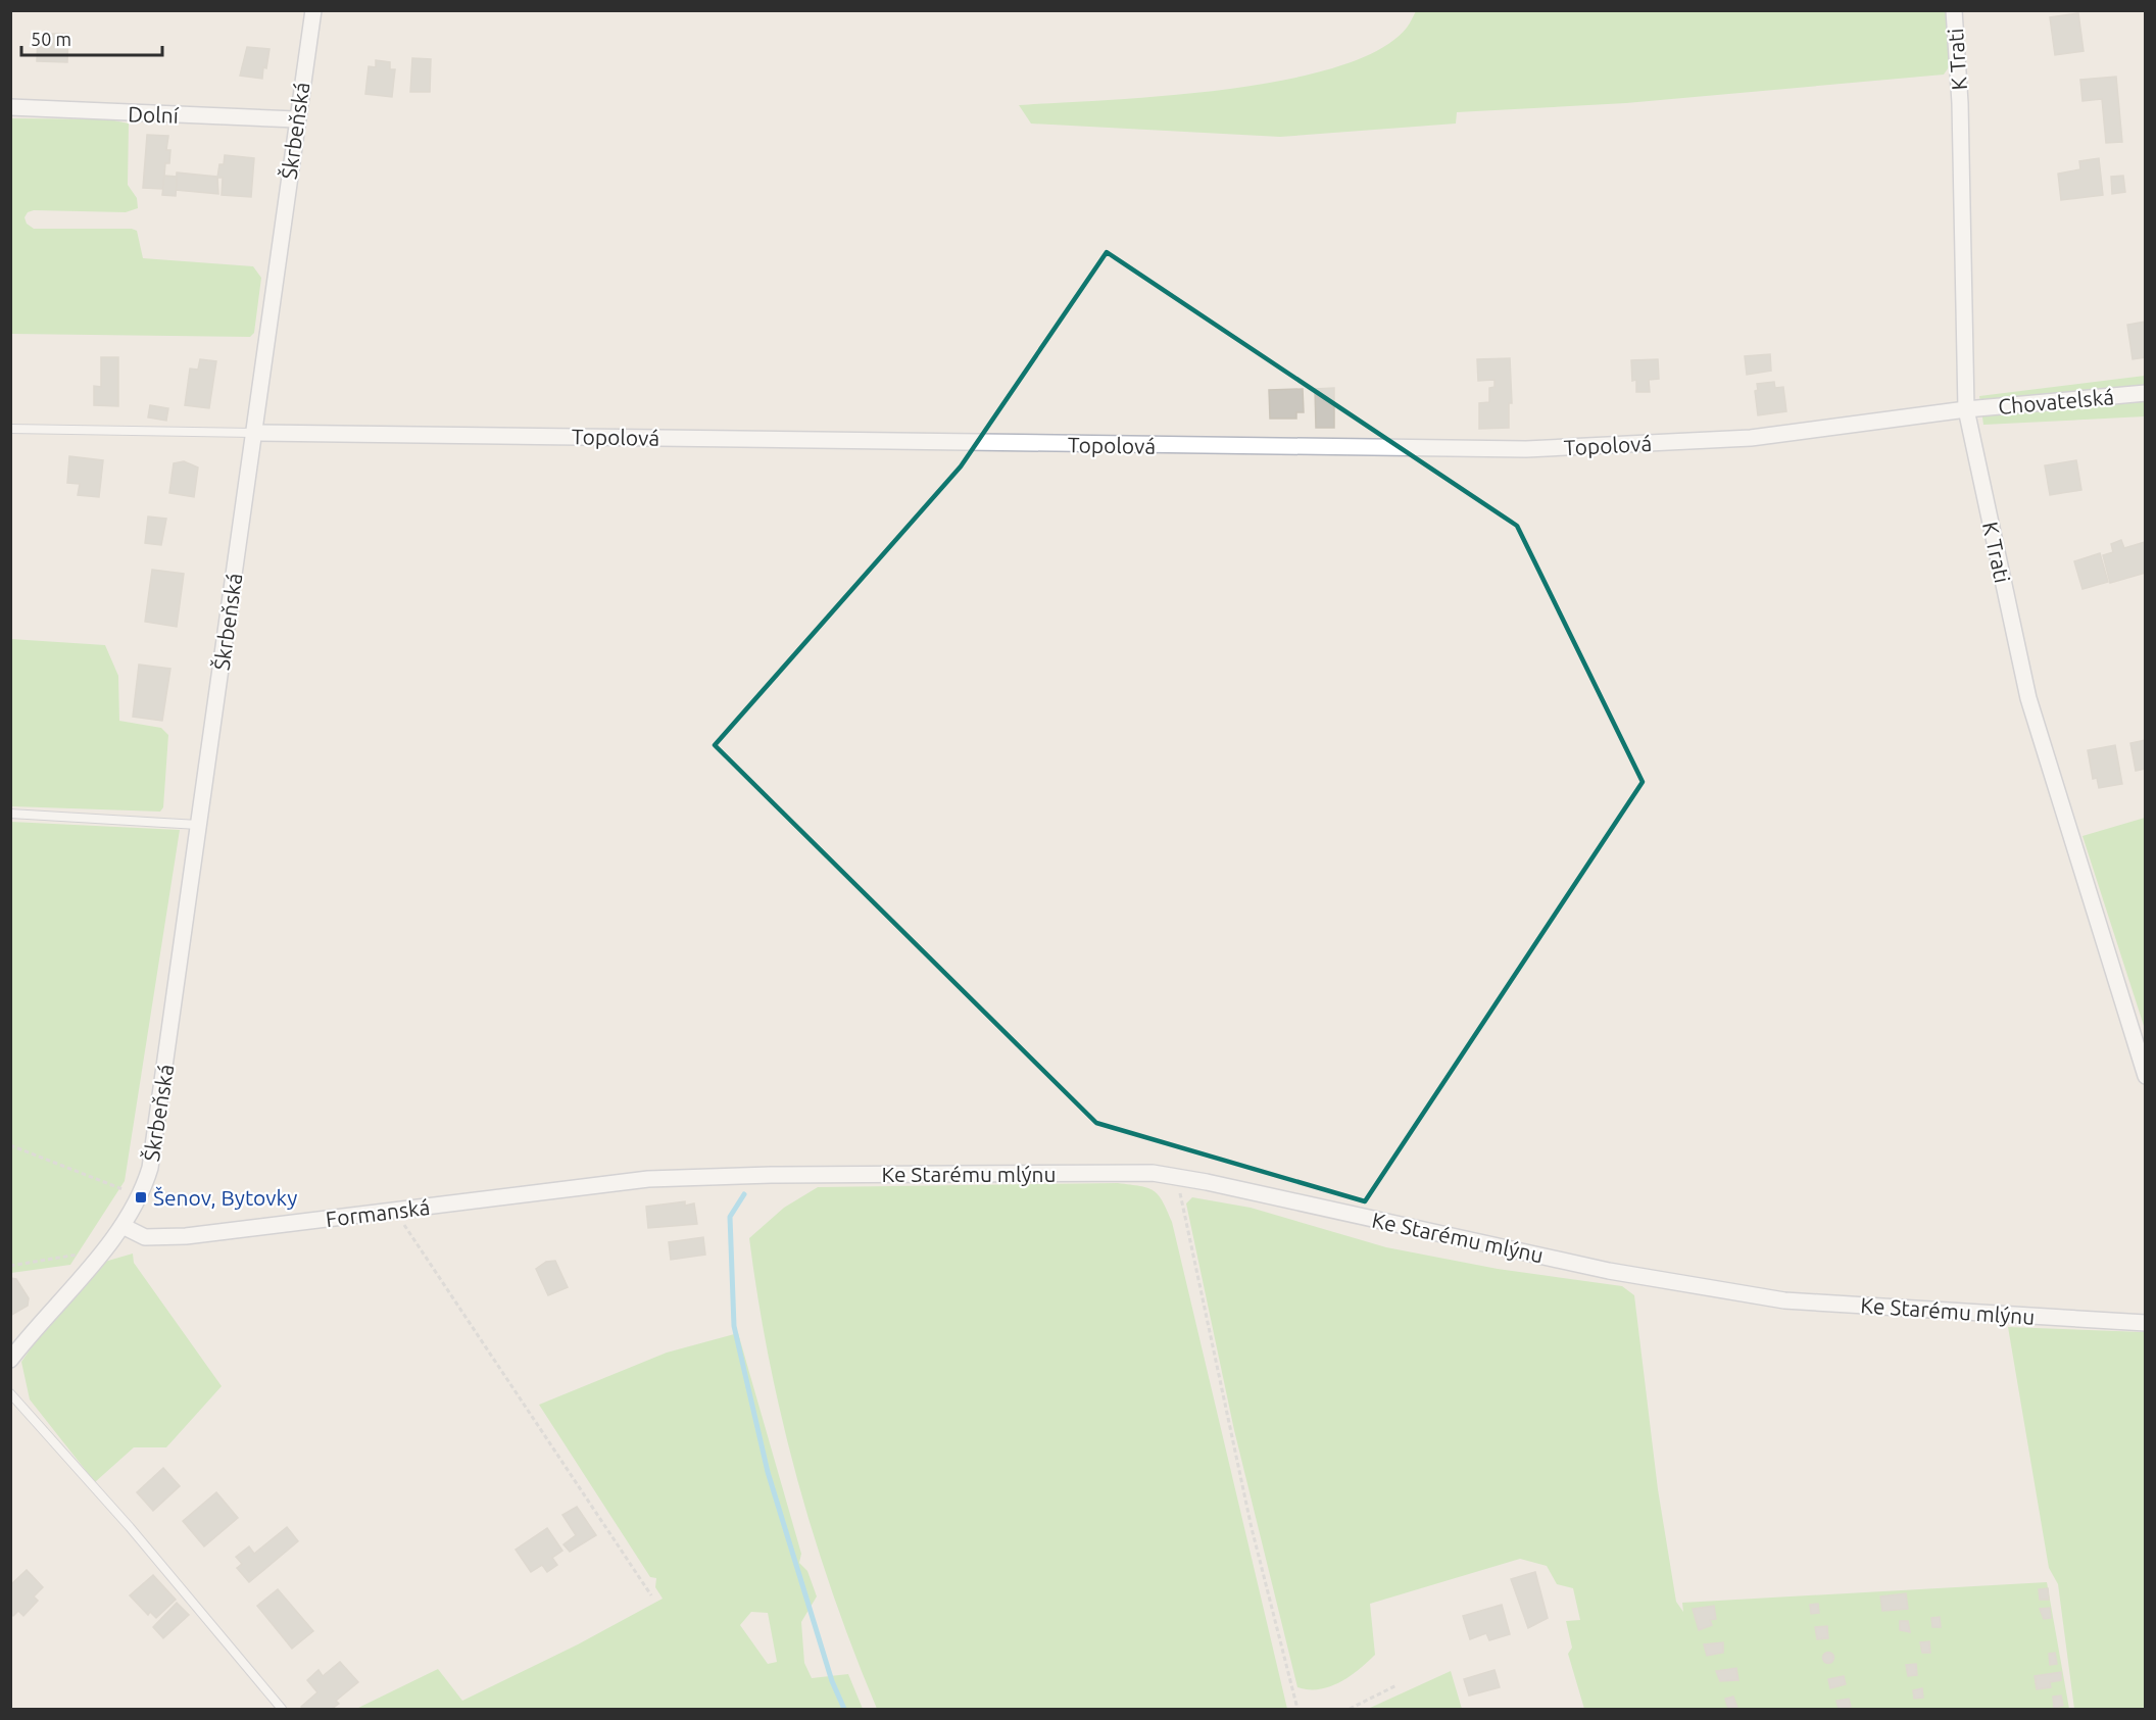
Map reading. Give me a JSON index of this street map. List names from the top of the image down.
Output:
{
  "streets": {
    "street": [
      "K Trati",
      "Dolní",
      "Škrbeňská",
      "Chovatelská",
      "Topolová",
      "Ke Starému mlýnu",
      "Formanská"
    ]
  },
  "crossings": [
    ["K Trati", "Chovatelská"],
    ["K Trati", "Topolová"],
    ["Dolní", "Škrbeňská"],
    ["Škrbeňská", "Topolová"],
    ["Škrbeňská", "Formanská"],
    ["Chovatelská", "Topolová"],
    ["Ke Starému mlýnu", "Formanská"]
  ],
  "places": {
    "transit": ["Šenov, Bytovky"]
  },
  "scale_bar": "50 m"
}
